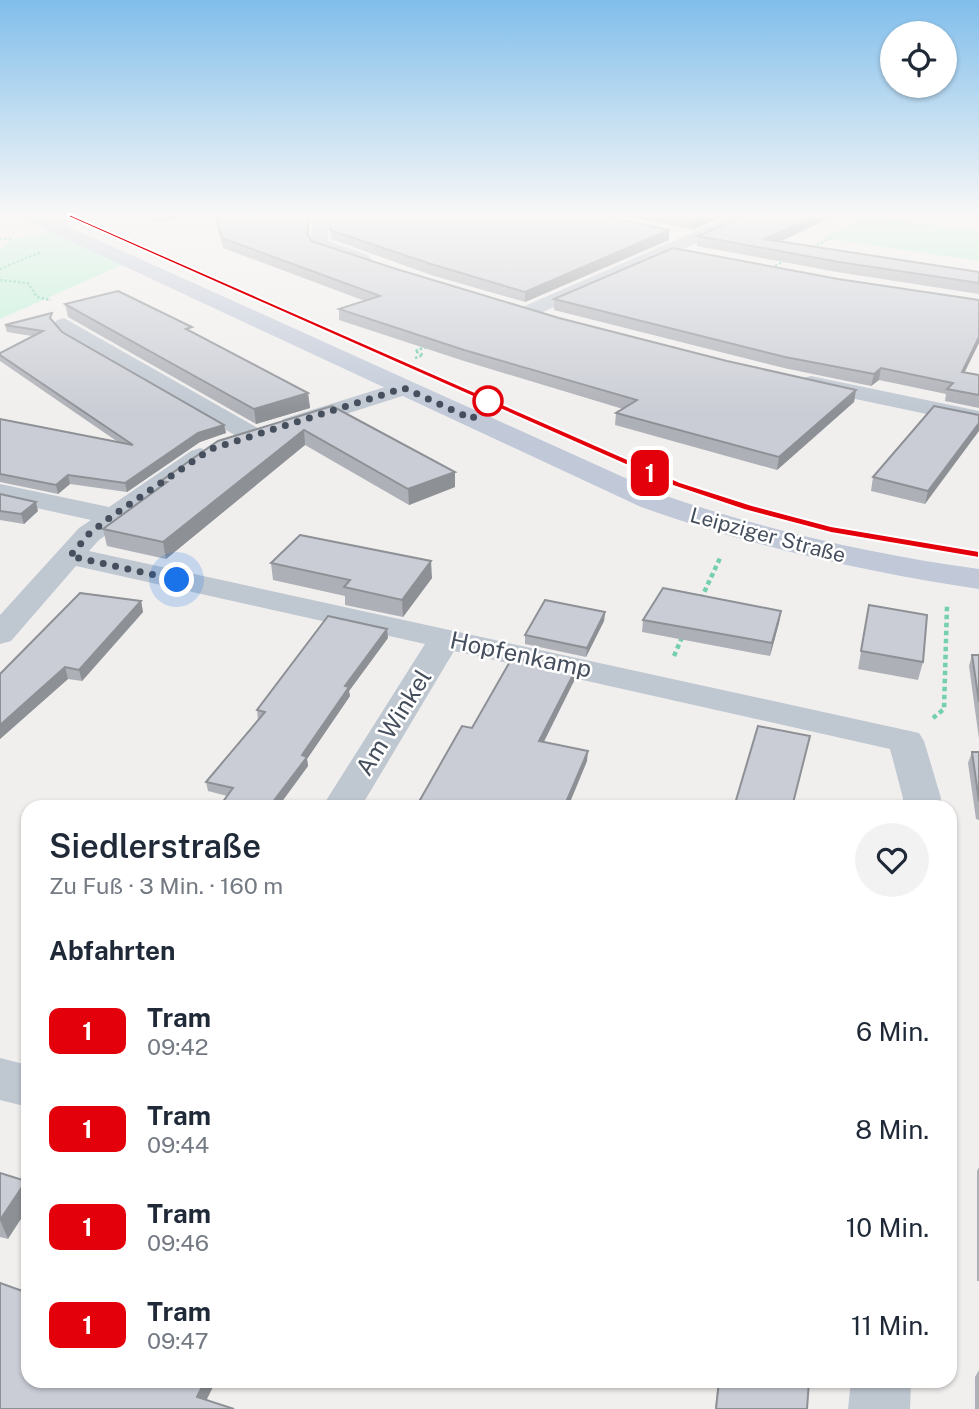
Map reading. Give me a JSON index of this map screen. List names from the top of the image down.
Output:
{
  "streets": {
    "street": ["Leipziger Straße", "Hopfenkamp", "Am Winkel"]
  },
  "crossings": [
    ["Hopfenkamp", "Am Winkel"]
  ],
  "lines": ["tram line 1"],
  "page": {
    "on_map": "1",
    "heading": [
      ["Siedlerstraße", "Zu Fuß · 3 Min. · 160 m"],
      "Abfahrten"
    ],
    "list": [
      {
        "mark": "1",
        "name": "Tram",
        "note": "09:42",
        "value": "6 Min."
      },
      {
        "mark": "1",
        "name": "Tram",
        "note": "09:44",
        "value": "8 Min."
      },
      {
        "mark": "1",
        "name": "Tram",
        "note": "09:46",
        "value": "10 Min."
      },
      {
        "mark": "1",
        "name": "Tram",
        "note": "09:47",
        "value": "11 Min."
      }
    ]
  }
}
